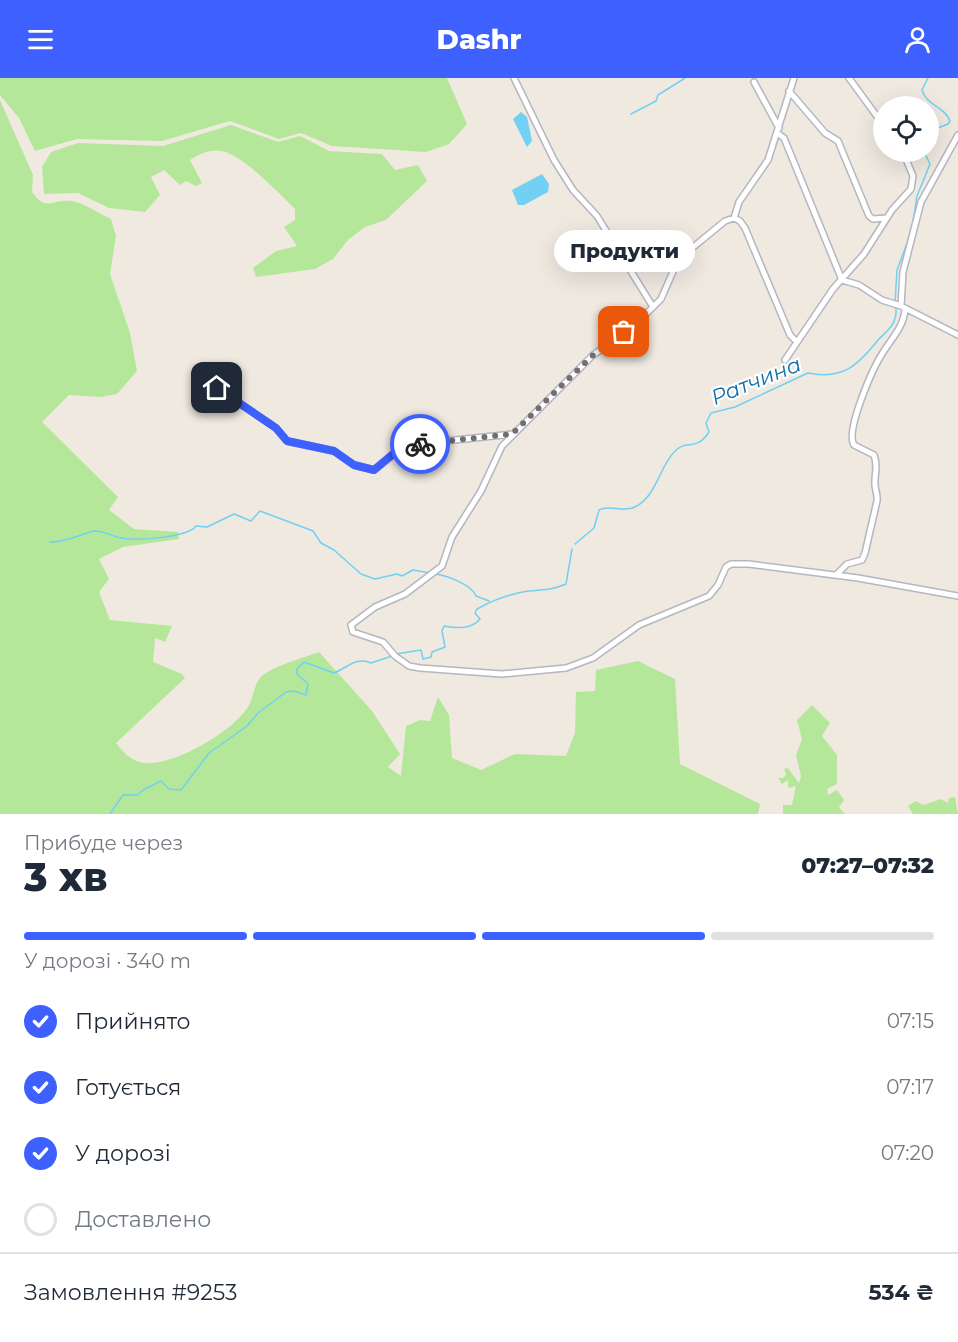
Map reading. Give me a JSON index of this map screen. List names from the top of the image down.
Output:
{
  "water": ["Ратчина"],
  "places": ["Продукти"],
  "page": {
    "header": "Dashr",
    "bubble": "Продукти",
    "heading": ["3 хв", "Прибуде через", "07:27–07:32"],
    "panel": ["Замовлення #9253", "534 ₴"],
    "bar": "У дорозі · 340 m",
    "list": [
      ["Прийнято", "07:15"],
      ["Готується", "07:17"],
      ["У дорозі", "07:20"],
      "Доставлено"
    ]
  }
}
